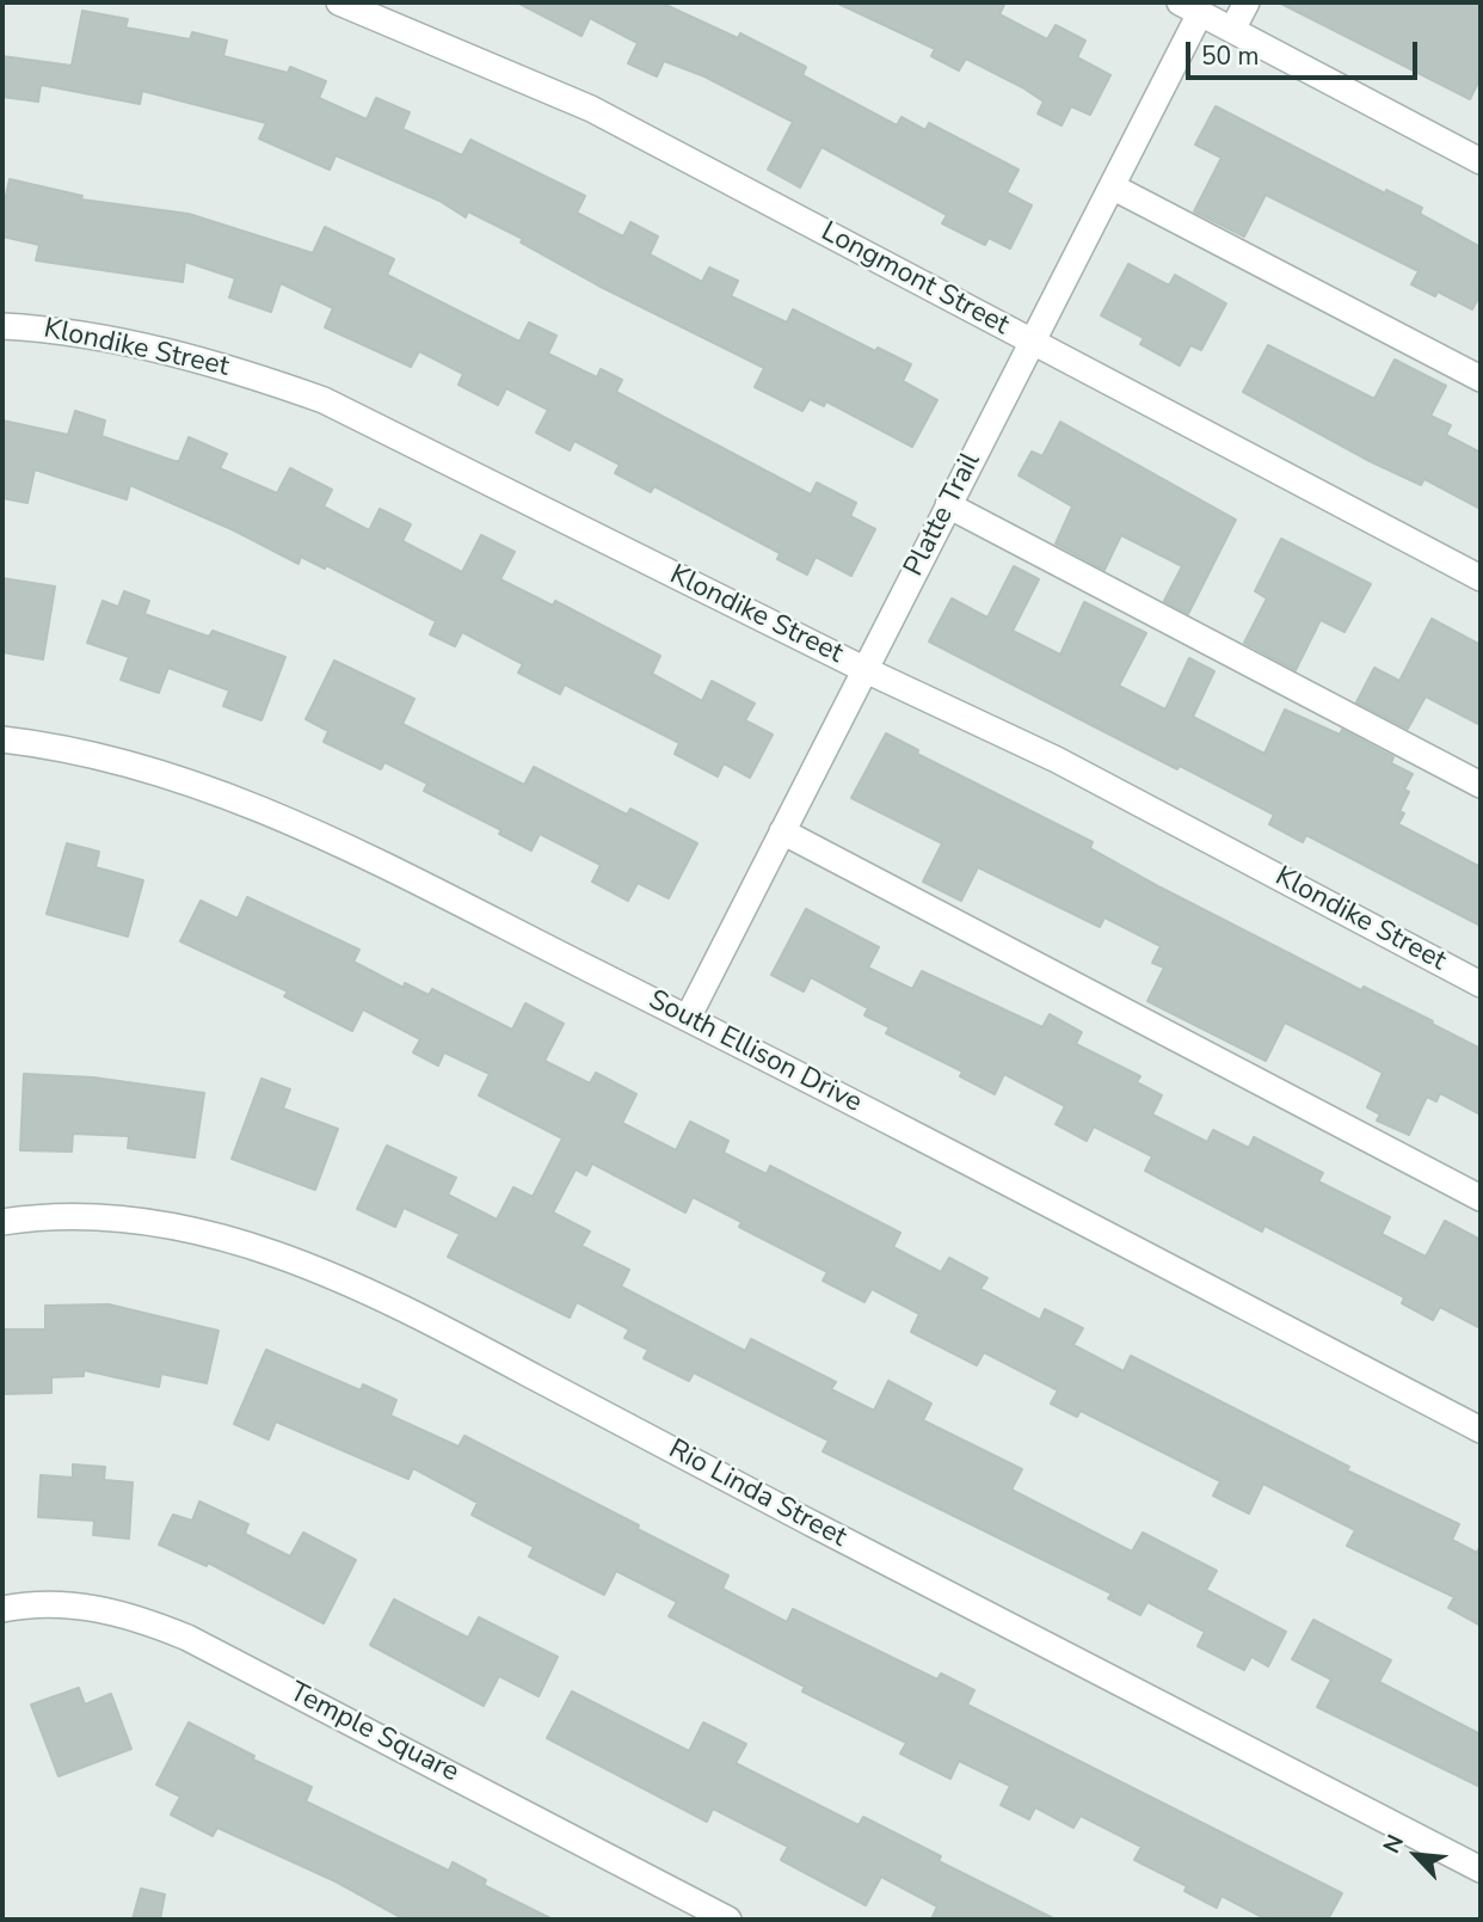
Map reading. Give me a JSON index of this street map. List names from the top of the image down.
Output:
{
  "streets": {
    "street": [
      "Longmont Street",
      "Klondike Street",
      "Platte Trail",
      "South Ellison Drive",
      "Rio Linda Street",
      "Temple Square"
    ]
  },
  "crossings": [
    ["Longmont Street", "Platte Trail"],
    ["Klondike Street", "Platte Trail"],
    ["Platte Trail", "South Ellison Drive"]
  ],
  "scale_bar": "50 m",
  "north": "top left"
}
